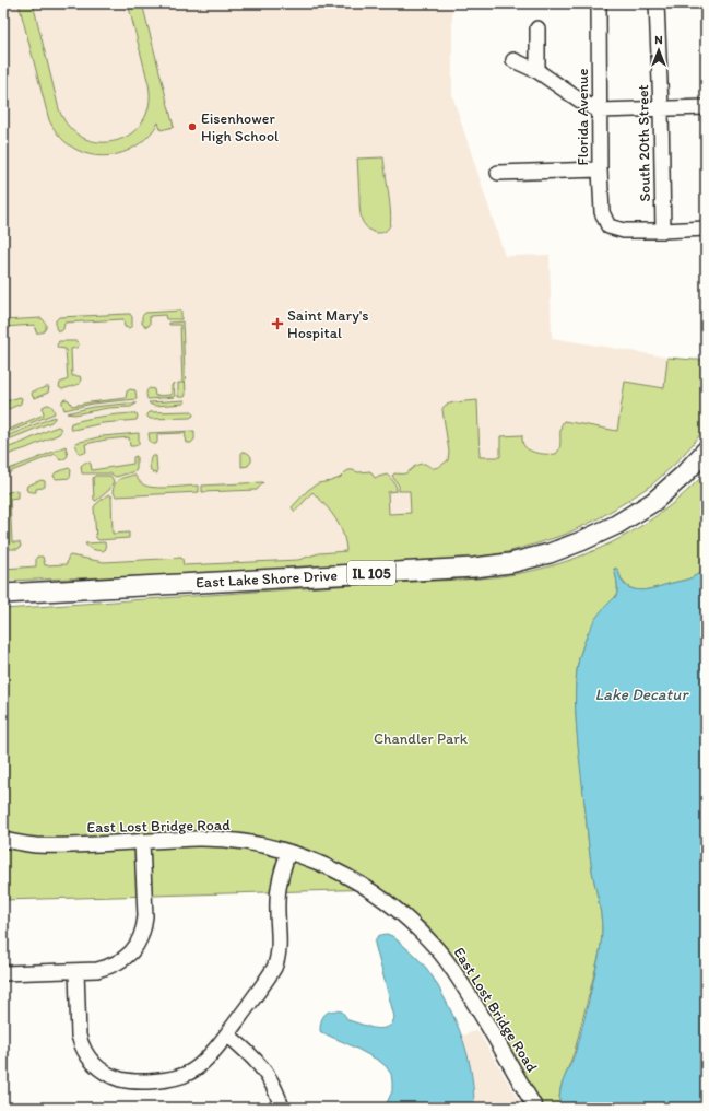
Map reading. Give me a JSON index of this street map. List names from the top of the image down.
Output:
{
  "streets": {
    "main road": ["IL 105", "East Lake Shore Drive"],
    "street": ["Florida Avenue", "South 20th Street", "East Lost Bridge Road"]
  },
  "crossings": [
    ["Florida Avenue", "South 20th Street"]
  ],
  "water": ["Lake Decatur"],
  "parks": ["Chandler Park"],
  "places": {
    "other": ["Eisenhower High School"],
    "health": ["Saint Mary's Hospital"]
  },
  "north": "top"
}
